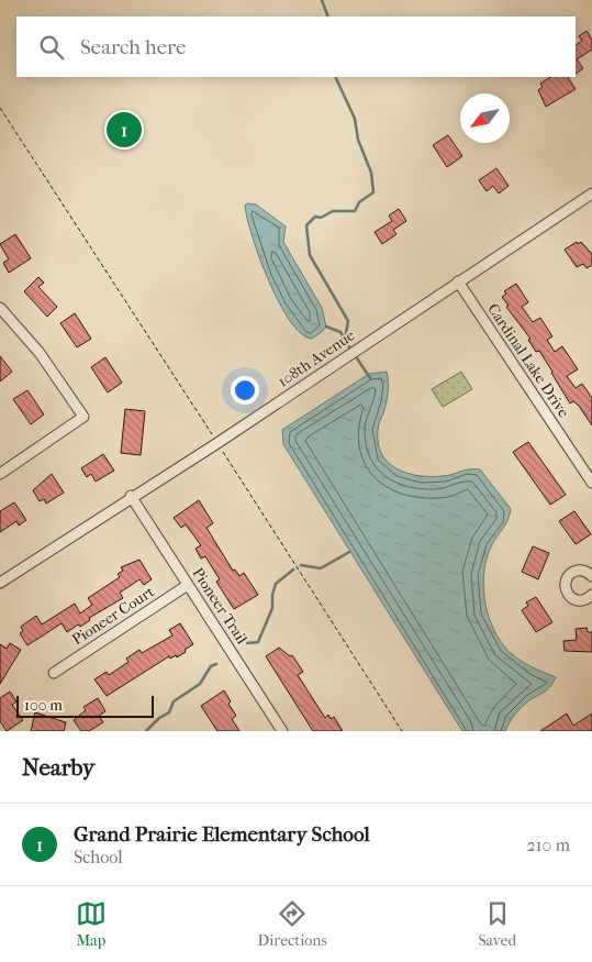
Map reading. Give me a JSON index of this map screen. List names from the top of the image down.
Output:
{
  "streets": {
    "street": [
      "108th Avenue",
      "Cardinal Lake Drive",
      "Pioneer Trail",
      "Pioneer Court"
    ]
  },
  "crossings": [
    ["108th Avenue", "Cardinal Lake Drive"],
    ["108th Avenue", "Pioneer Trail"],
    ["Pioneer Trail", "Pioneer Court"]
  ],
  "scale_bar": "100 m",
  "north": "bottom left",
  "page": {
    "search": "Search here",
    "pins": "1",
    "scale": "100 m",
    "heading": "Nearby",
    "list": [
      {
        "mark": "1",
        "name": "Grand Prairie Elementary School",
        "note": "School",
        "value": "210 m"
      }
    ],
    "nav": ["Map", "Directions", "Saved"]
  }
}
